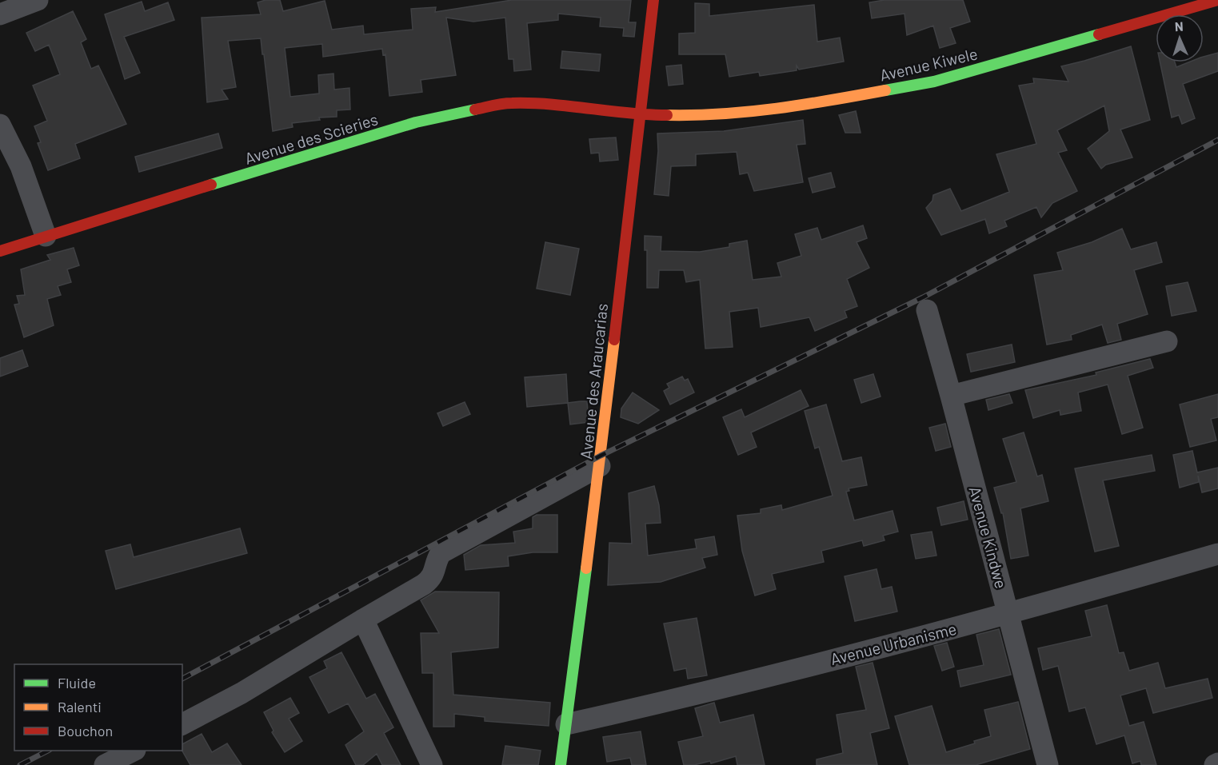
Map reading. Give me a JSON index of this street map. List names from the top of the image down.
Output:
{
  "streets": {
    "street": [
      "Avenue Kiwele",
      "Avenue des Scieries",
      "Avenue des Araucarias",
      "Avenue Kindwe",
      "Avenue Urbanisme"
    ]
  },
  "crossings": [
    ["Avenue Kiwele", "Avenue des Scieries"],
    ["Avenue Kiwele", "Avenue des Araucarias"],
    ["Avenue des Scieries", "Avenue des Araucarias"],
    ["Avenue des Araucarias", "Avenue Urbanisme"],
    ["Avenue Kindwe", "Avenue Urbanisme"]
  ],
  "legend": ["Fluide", "Ralenti", "Bouchon"],
  "north": "top"
}
